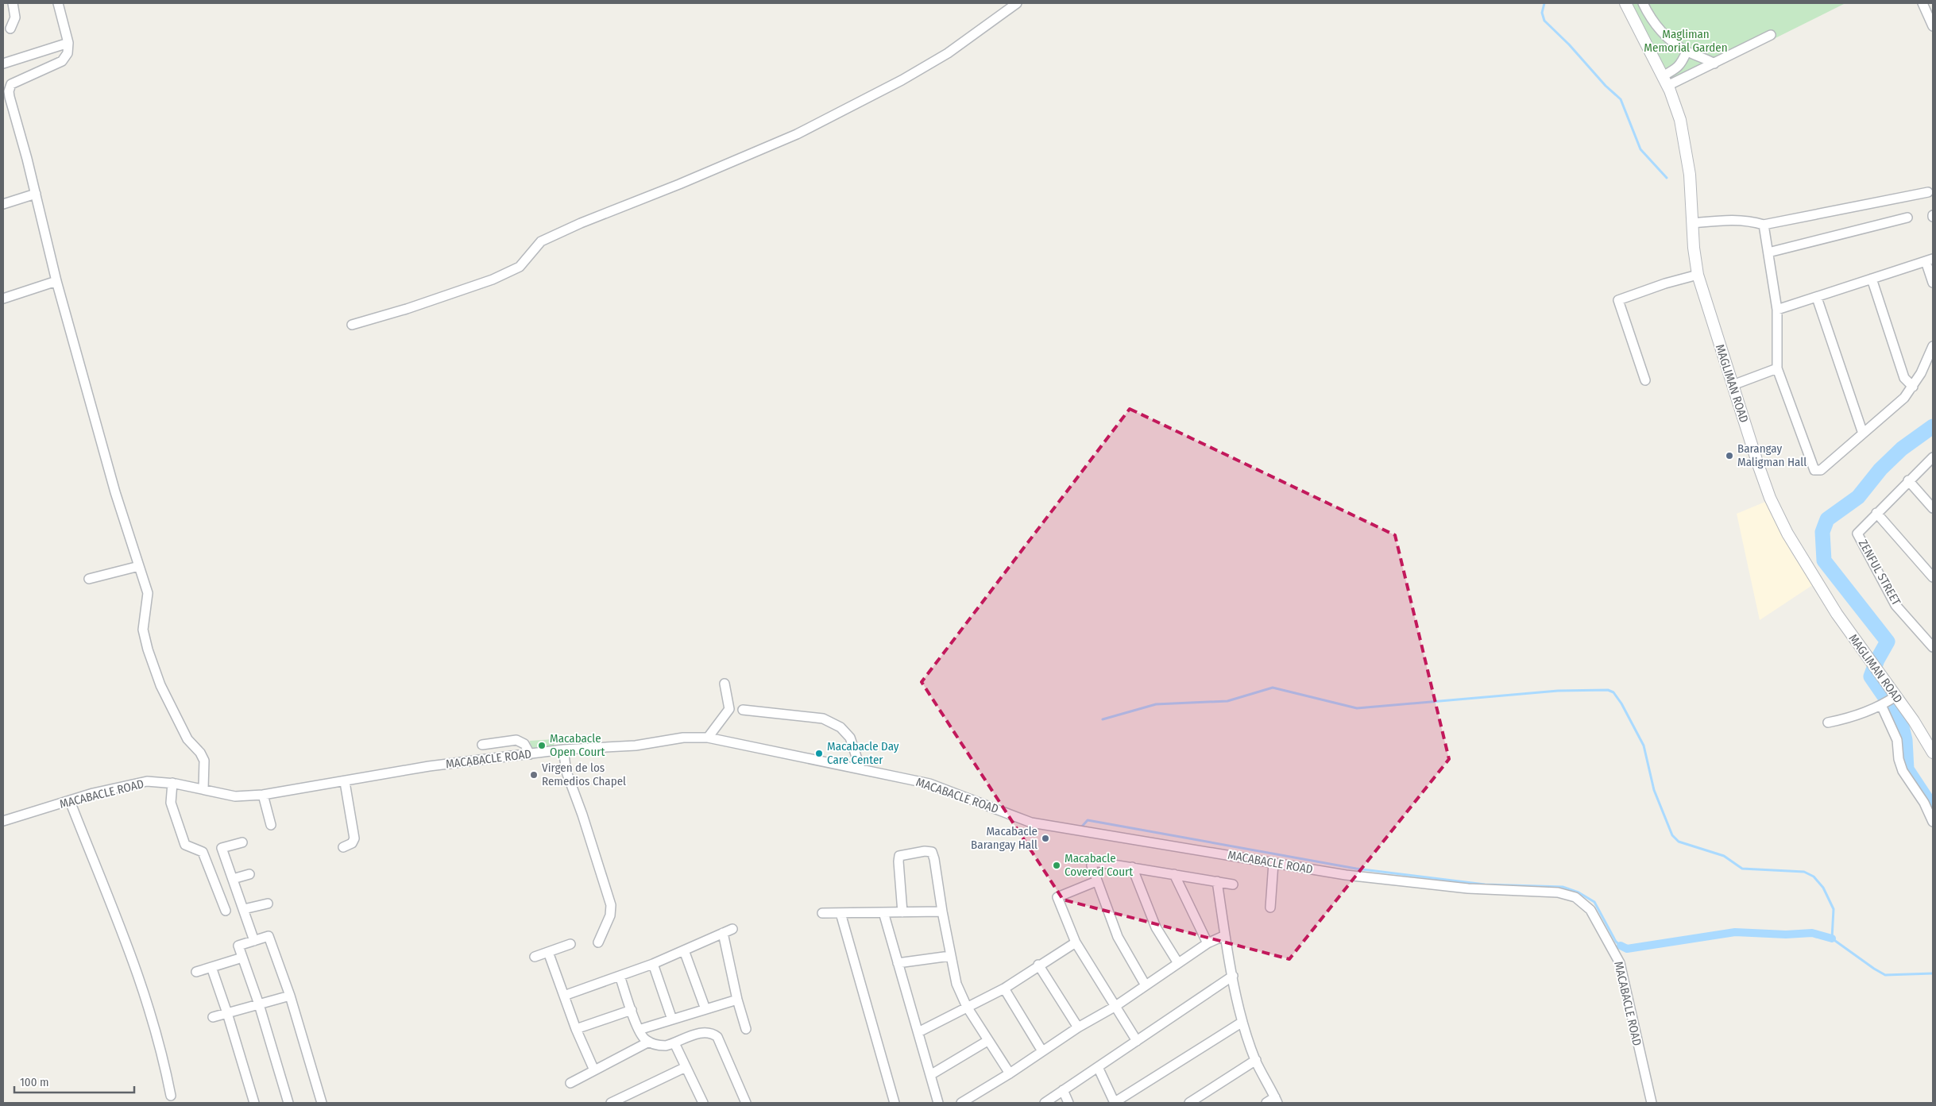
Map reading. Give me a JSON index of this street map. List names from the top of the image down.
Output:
{
  "streets": {
    "street": ["MAGLIMAN ROAD", "ZENFUL STREET", "MACABACLE ROAD"]
  },
  "parks": ["Magliman Memorial Garden"],
  "places": [
    "Barangay Maligman Hall",
    "Macabacle Open Court",
    "Macabacle Day Care Center",
    "Virgen de los Remedios Chapel",
    "Macabacle Barangay Hall",
    "Macabacle Covered Court"
  ],
  "scale_bar": "100 m"
}
